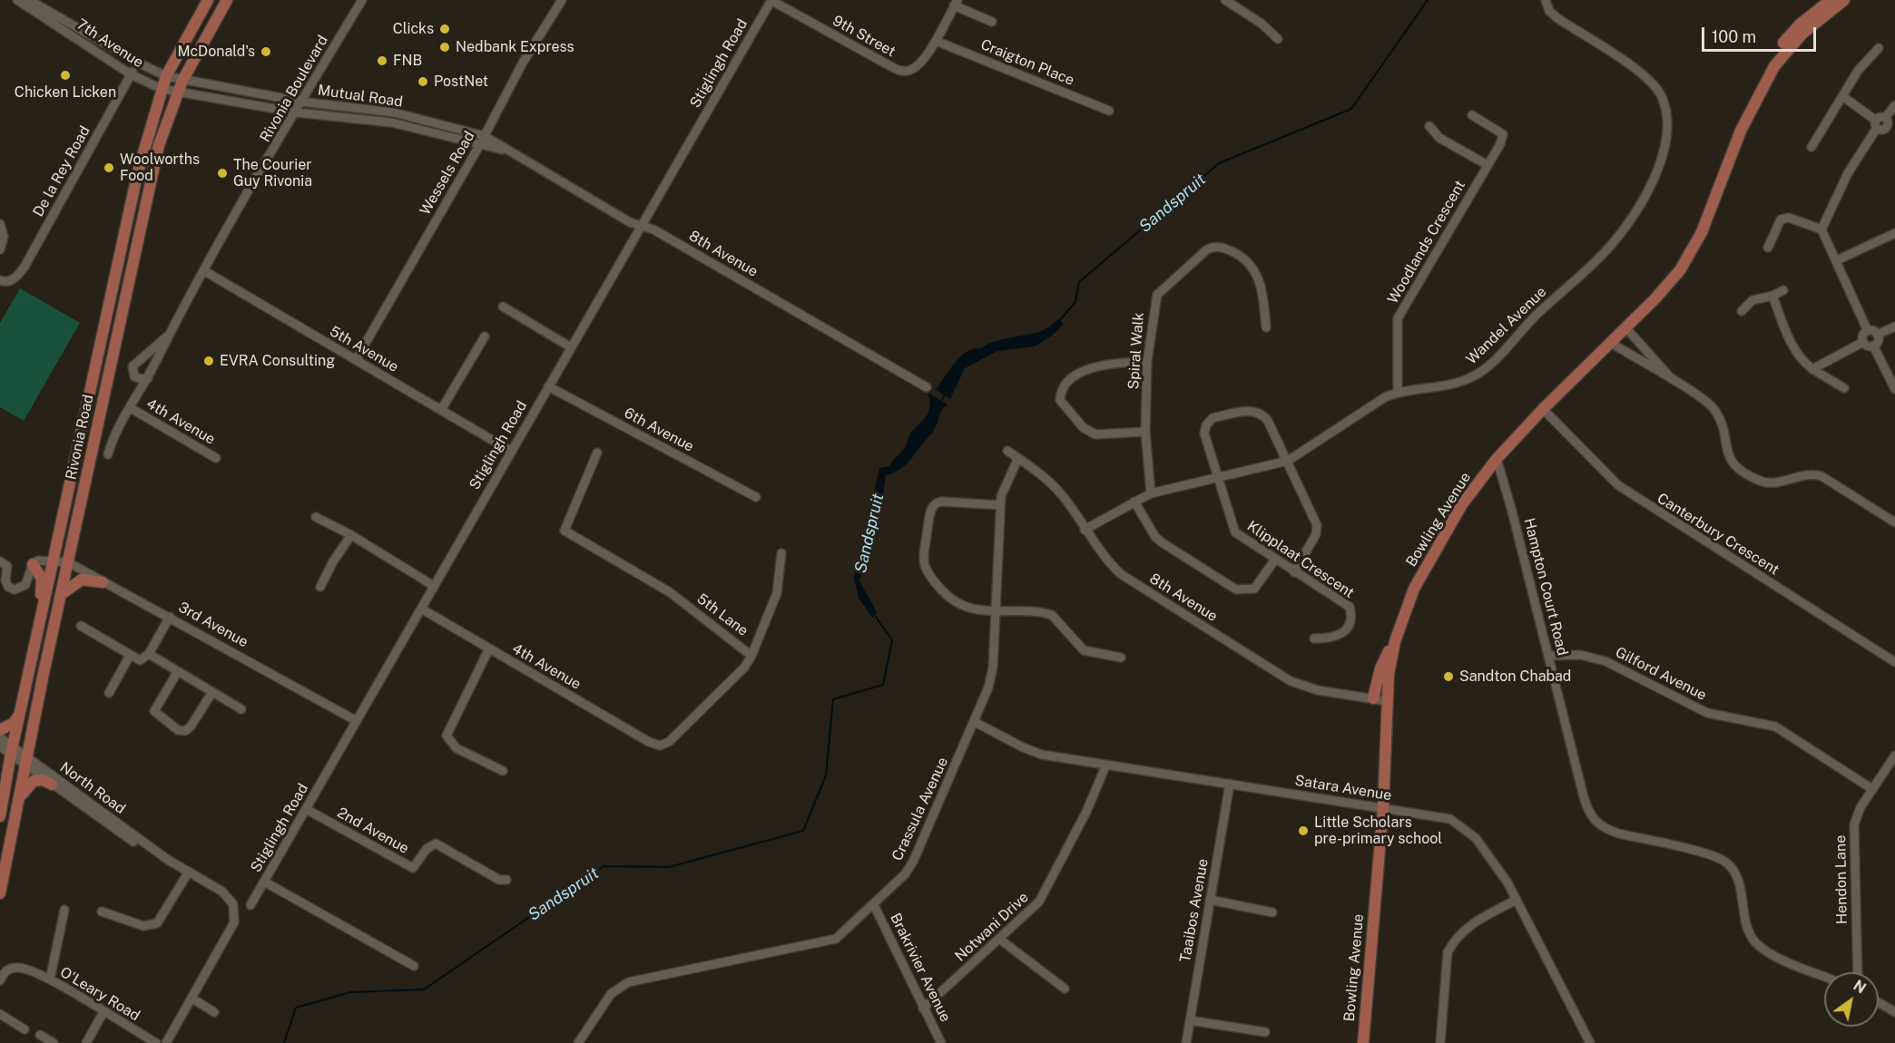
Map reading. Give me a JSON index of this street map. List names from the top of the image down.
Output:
{
  "streets": {
    "main road": ["Rivonia Road", "Bowling Avenue"],
    "street": [
      "9th Street",
      "7th Avenue",
      "Craigton Place",
      "Stiglingh Road",
      "Rivonia Boulevard",
      "Mutual Road",
      "De la Rey Road",
      "Wessels Road",
      "Woodlands Crescent",
      "8th Avenue",
      "Wandel Avenue",
      "5th Avenue",
      "Spiral Walk",
      "4th Avenue",
      "6th Avenue",
      "Canterbury Crescent",
      "Klipplaat Crescent",
      "Hampton Court Road",
      "5th Lane",
      "3rd Avenue",
      "Gilford Avenue",
      "North Road",
      "Satara Avenue",
      "Crassula Avenue",
      "2nd Avenue",
      "Hendon Lane",
      "Taaibos Avenue",
      "Notwani Drive",
      "Brakrivier Avenue",
      "O'Leary Road"
    ]
  },
  "crossings": [
    ["9th Street", "Craigton Place"],
    ["9th Street", "Stiglingh Road"],
    ["7th Avenue", "Mutual Road"],
    ["7th Avenue", "De la Rey Road"],
    ["7th Avenue", "Rivonia Road"],
    ["Stiglingh Road", "8th Avenue"],
    ["Stiglingh Road", "5th Avenue"],
    ["Stiglingh Road", "4th Avenue"],
    ["Stiglingh Road", "6th Avenue"],
    ["Stiglingh Road", "3rd Avenue"],
    ["Stiglingh Road", "2nd Avenue"],
    ["Rivonia Boulevard", "Mutual Road"],
    ["Rivonia Boulevard", "5th Avenue"],
    ["Rivonia Boulevard", "4th Avenue"],
    ["Mutual Road", "Wessels Road"],
    ["Mutual Road", "8th Avenue"],
    ["Mutual Road", "Rivonia Road"],
    ["Wessels Road", "8th Avenue"],
    ["Wessels Road", "5th Avenue"],
    ["Woodlands Crescent", "Wandel Avenue"],
    ["8th Avenue", "Wandel Avenue"],
    ["8th Avenue", "Bowling Avenue"],
    ["8th Avenue", "Crassula Avenue"],
    ["Wandel Avenue", "Spiral Walk"],
    ["Wandel Avenue", "Klipplaat Crescent"],
    ["4th Avenue", "5th Lane"],
    ["Rivonia Road", "3rd Avenue"],
    ["Rivonia Road", "North Road"],
    ["Bowling Avenue", "Canterbury Crescent"],
    ["Bowling Avenue", "Hampton Court Road"],
    ["Bowling Avenue", "Satara Avenue"],
    ["Hampton Court Road", "Gilford Avenue"],
    ["Gilford Avenue", "Hendon Lane"],
    ["Satara Avenue", "Crassula Avenue"],
    ["Satara Avenue", "Taaibos Avenue"],
    ["Satara Avenue", "Notwani Drive"],
    ["Crassula Avenue", "Brakrivier Avenue"],
    ["Notwani Drive", "Brakrivier Avenue"]
  ],
  "water": ["Sandspruit"],
  "places": [
    "Clicks",
    "Nedbank Express",
    "McDonald's",
    "FNB",
    "Chicken Licken",
    "PostNet",
    "Woolworths Food",
    "The Courier Guy Rivonia",
    "EVRA Consulting",
    "Sandton Chabad",
    "Little Scholars pre-primary school"
  ],
  "scale_bar": "100 m",
  "north": "top right"
}
